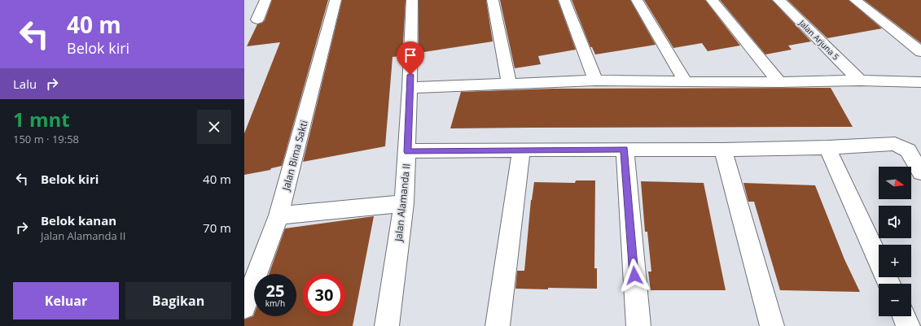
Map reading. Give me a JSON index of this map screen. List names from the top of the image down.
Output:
{
  "streets": {
    "street": ["Jalan Arjuna 5", "Jalan Bima Sakti", "Jalan Alamanda II"]
  },
  "north": "right",
  "page": {
    "turn": ["40 m", "Belok kiri"],
    "then": "Lalu",
    "heading": ["1 mnt", "150 m · 19:58"],
    "list": [
      {
        "name": "Belok kiri",
        "value": "40 m"
      },
      {
        "name": "Belok kanan",
        "note": "Jalan Alamanda II",
        "value": "70 m"
      }
    ],
    "map_buttons": ["+", "−"],
    "speed": "25 km/h",
    "limit": "30",
    "buttons": ["Keluar", "Bagikan"]
  }
}
